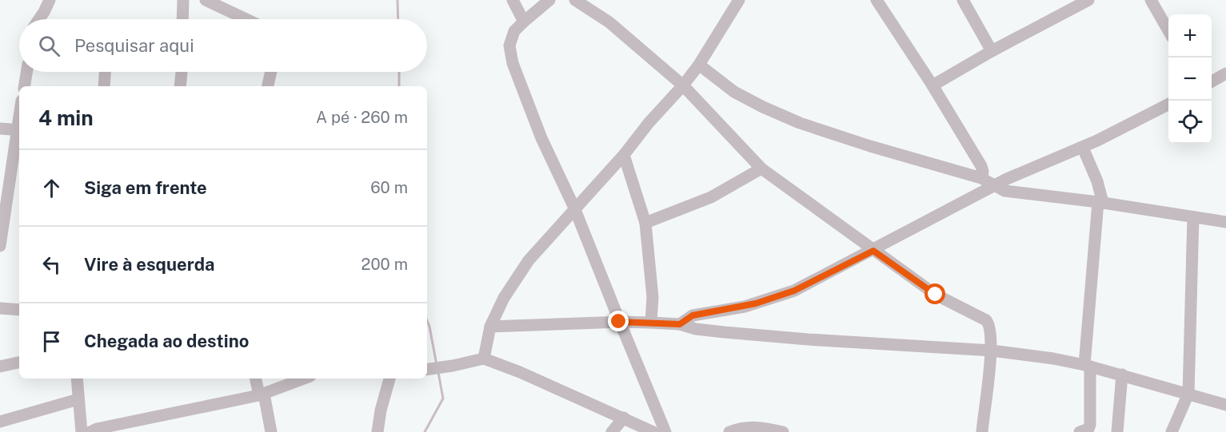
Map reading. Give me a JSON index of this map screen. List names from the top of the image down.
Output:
{
  "page": {
    "map_buttons": ["+", "−"],
    "search": "Pesquisar aqui",
    "heading": ["4 min", "A pé · 260 m"],
    "list": [
      ["Siga em frente", "60 m"],
      ["Vire à esquerda", "200 m"],
      "Chegada ao destino"
    ]
  }
}
